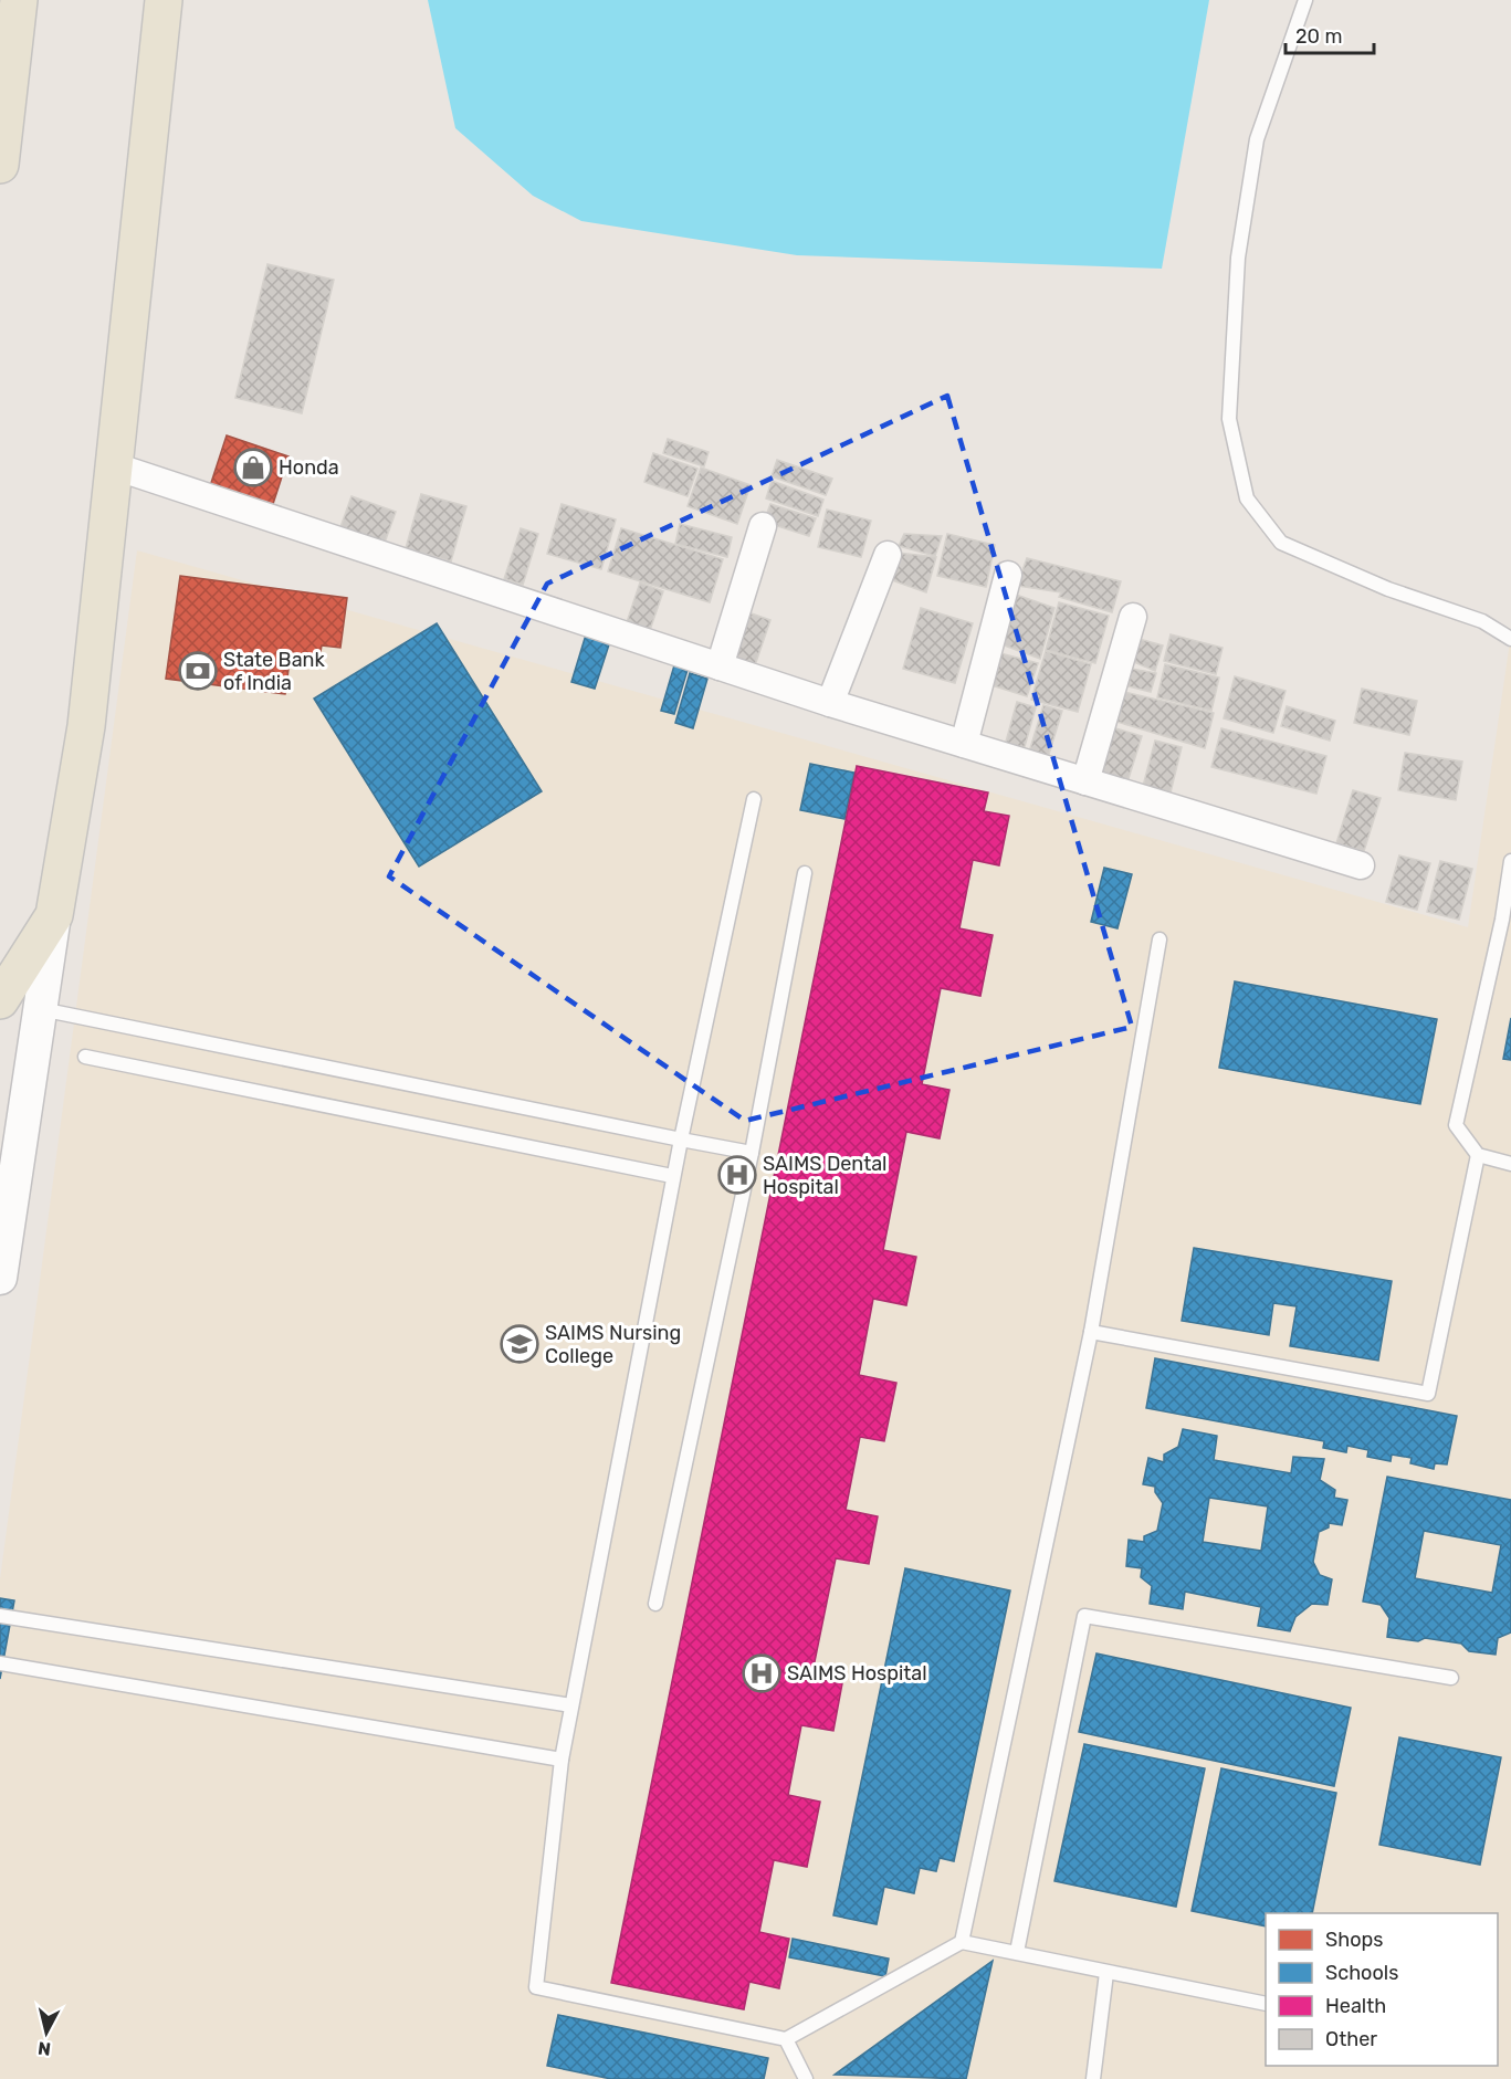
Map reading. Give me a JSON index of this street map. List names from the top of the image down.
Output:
{
  "places": {
    "shop": ["Honda"],
    "bank": ["State Bank of India"],
    "hospital": ["SAIMS Dental Hospital", "SAIMS Hospital"],
    "school or university": ["SAIMS Nursing College"]
  },
  "legend": [
    "Shops",
    "Schools",
    "Health",
    "Other"
  ],
  "scale_bar": "20 m",
  "north": "bottom"
}
